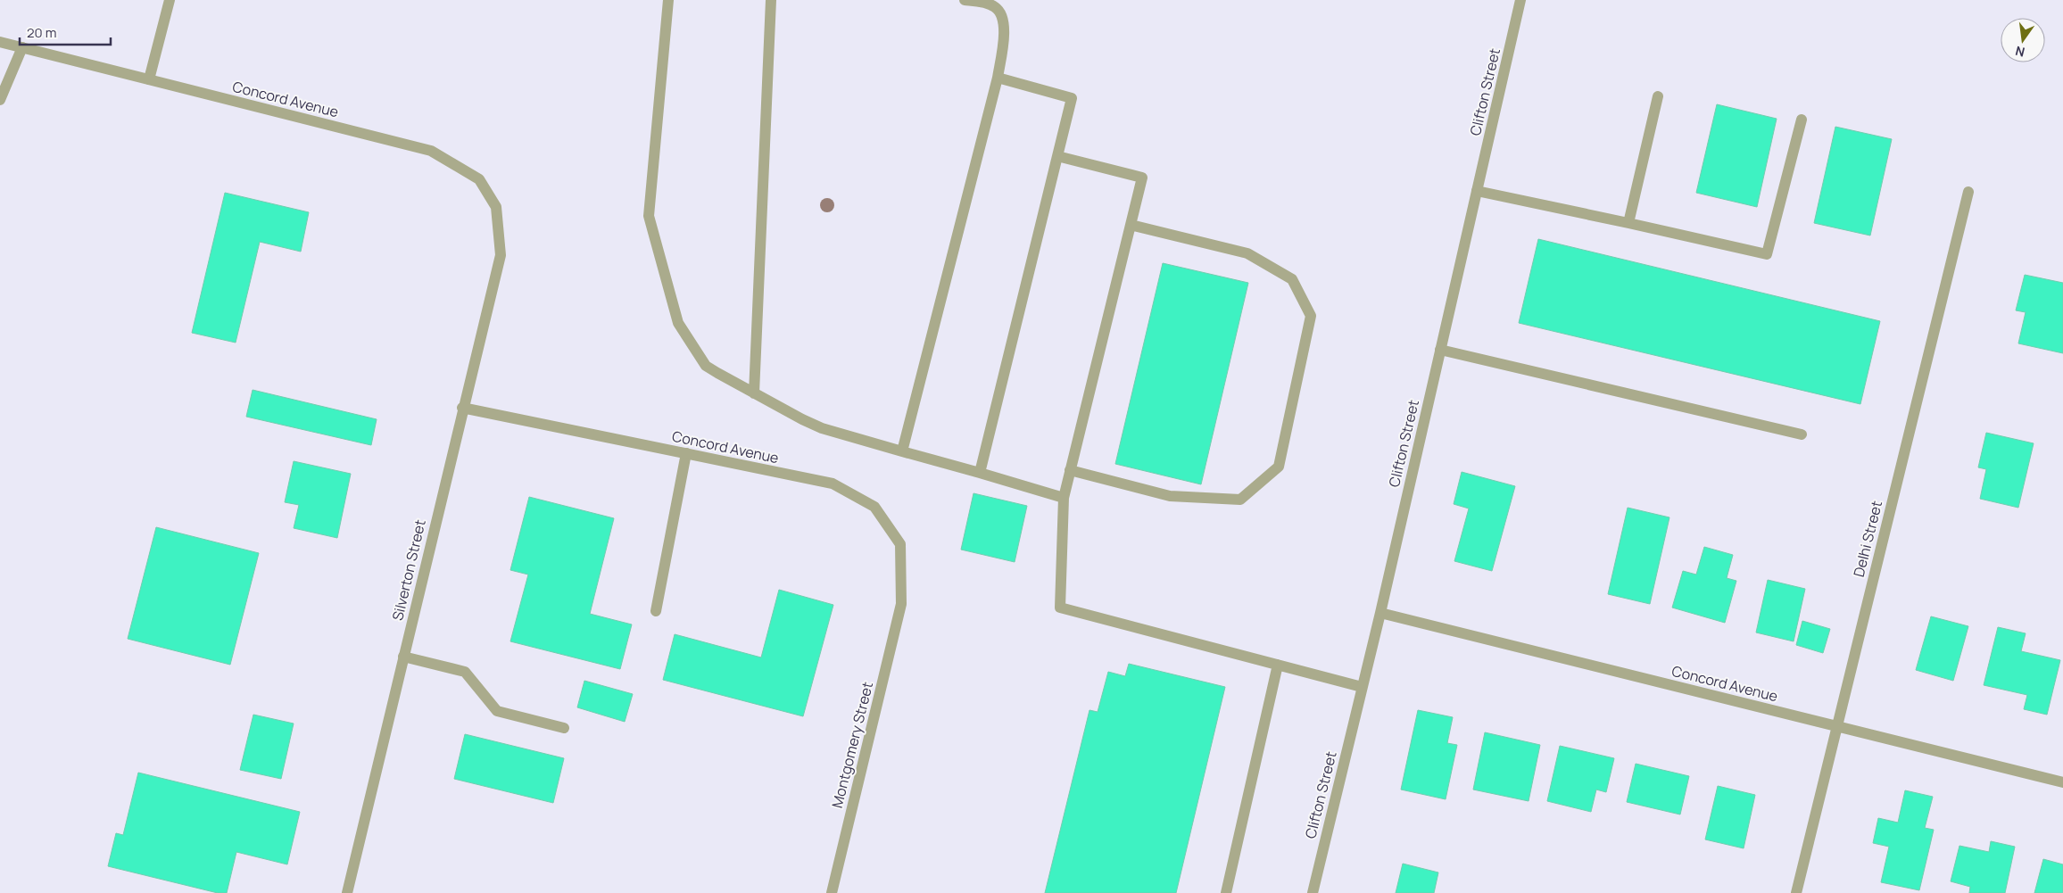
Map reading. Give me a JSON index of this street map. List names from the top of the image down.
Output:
{
  "streets": {
    "street": [
      "Clifton Street",
      "Concord Avenue",
      "Delhi Street",
      "Silverton Street",
      "Montgomery Street"
    ]
  },
  "crossings": [
    ["Clifton Street", "Concord Avenue"],
    ["Concord Avenue", "Delhi Street"],
    ["Concord Avenue", "Silverton Street"],
    ["Concord Avenue", "Montgomery Street"]
  ],
  "scale_bar": "20 m",
  "north": "bottom"
}
